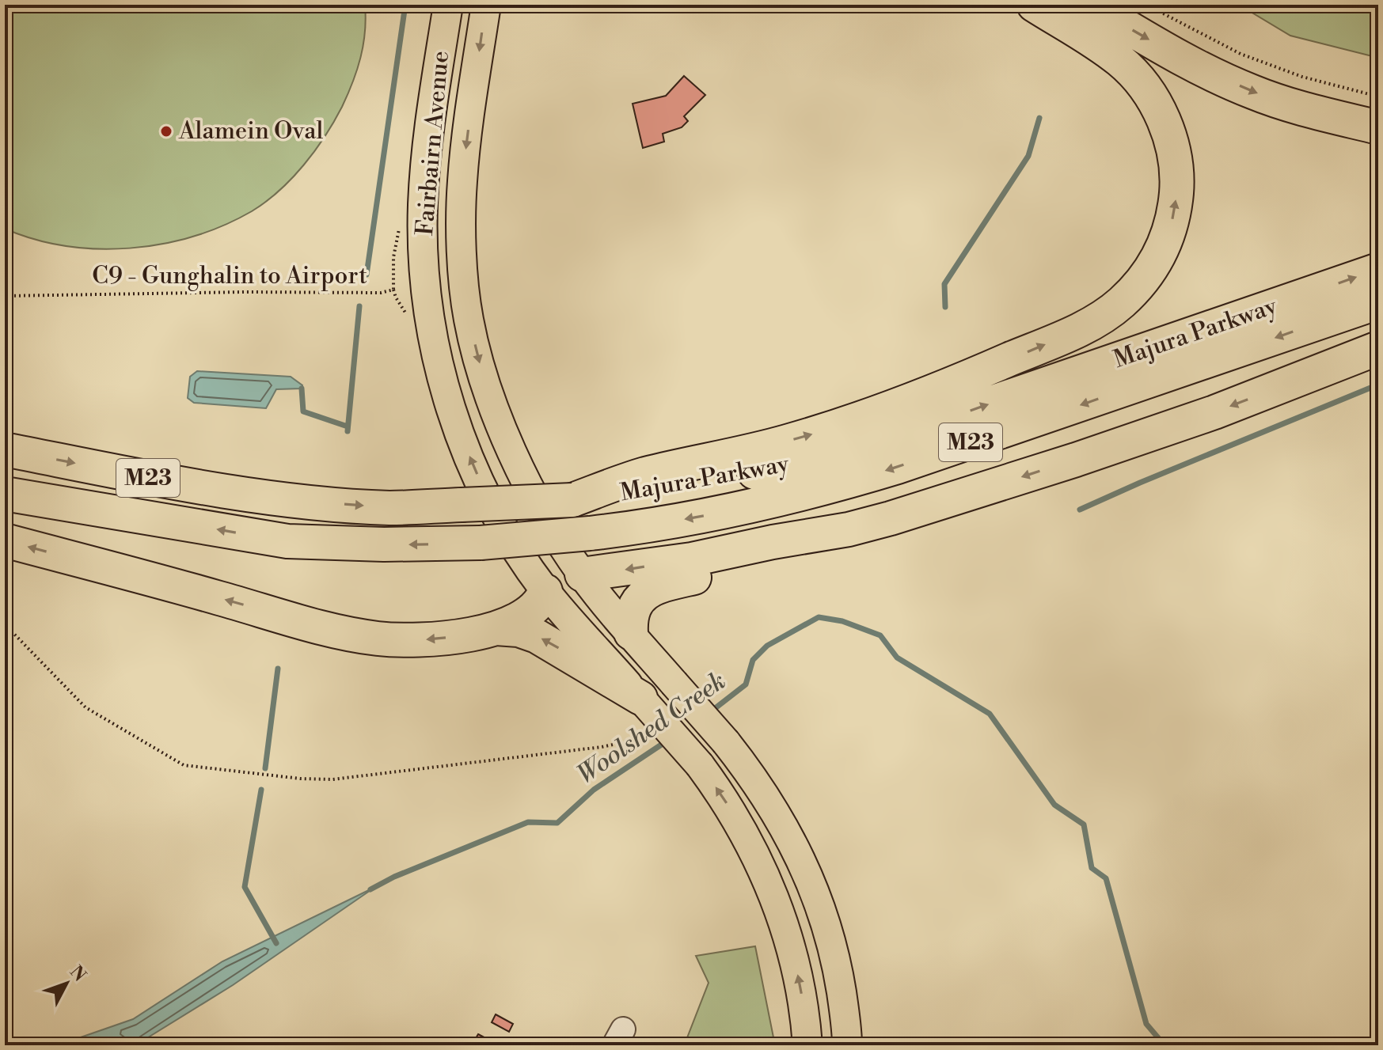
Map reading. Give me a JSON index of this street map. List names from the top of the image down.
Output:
{
  "streets": {
    "highway": ["Majura Parkway", "M23"],
    "main road": ["Fairbairn Avenue"],
    "path": ["C9 - Gunghalin to Airport"]
  },
  "water": ["Woolshed Creek"],
  "places": ["Alamein Oval"],
  "north": "top right"
}
